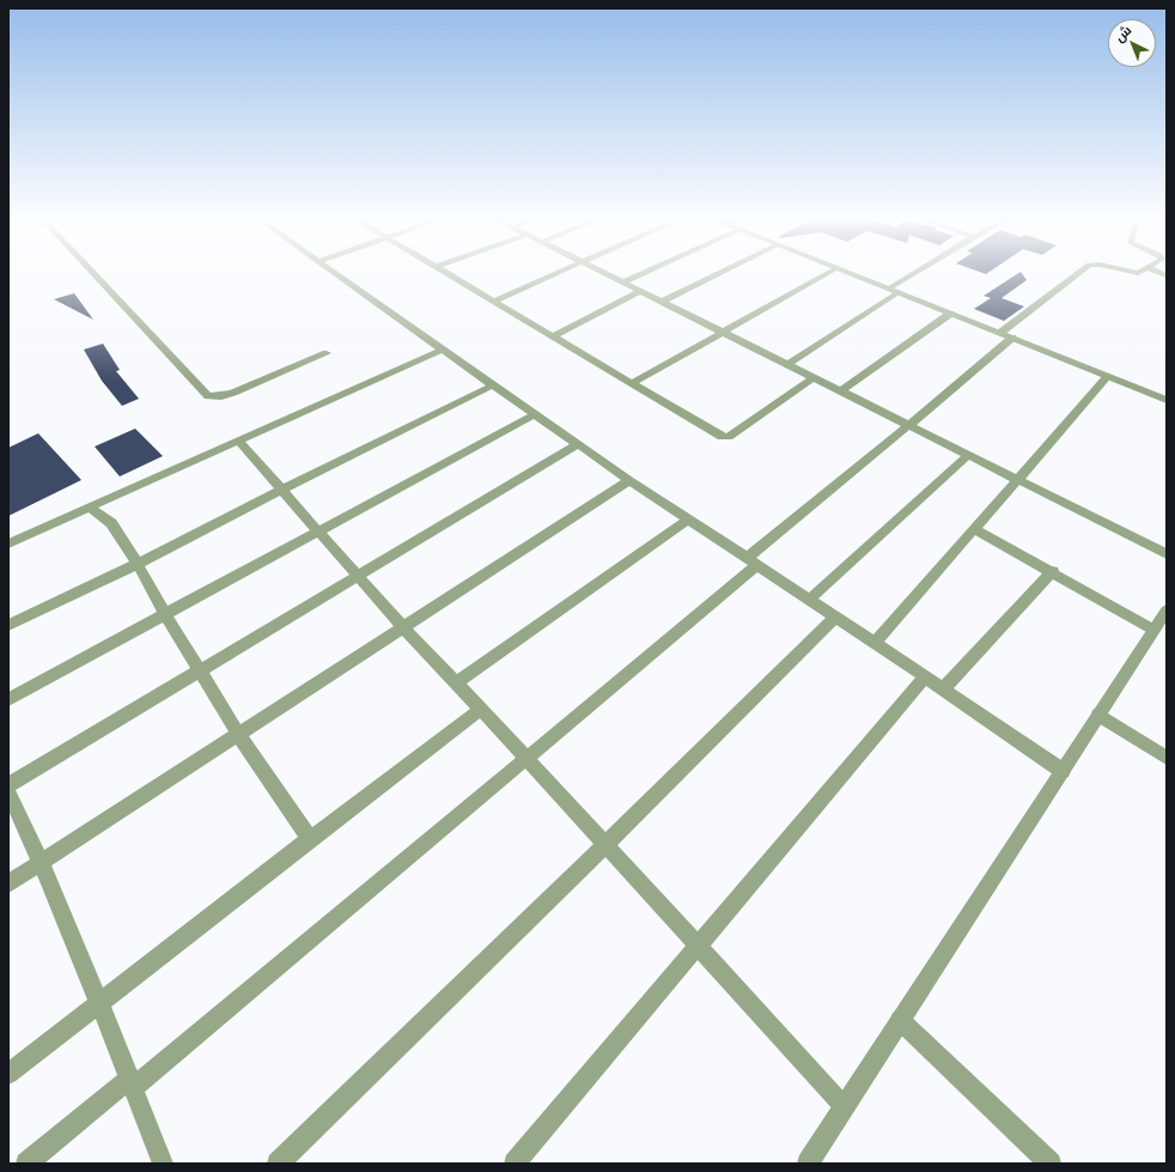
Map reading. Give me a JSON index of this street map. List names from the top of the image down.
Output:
{
  "north": "top left"
}
